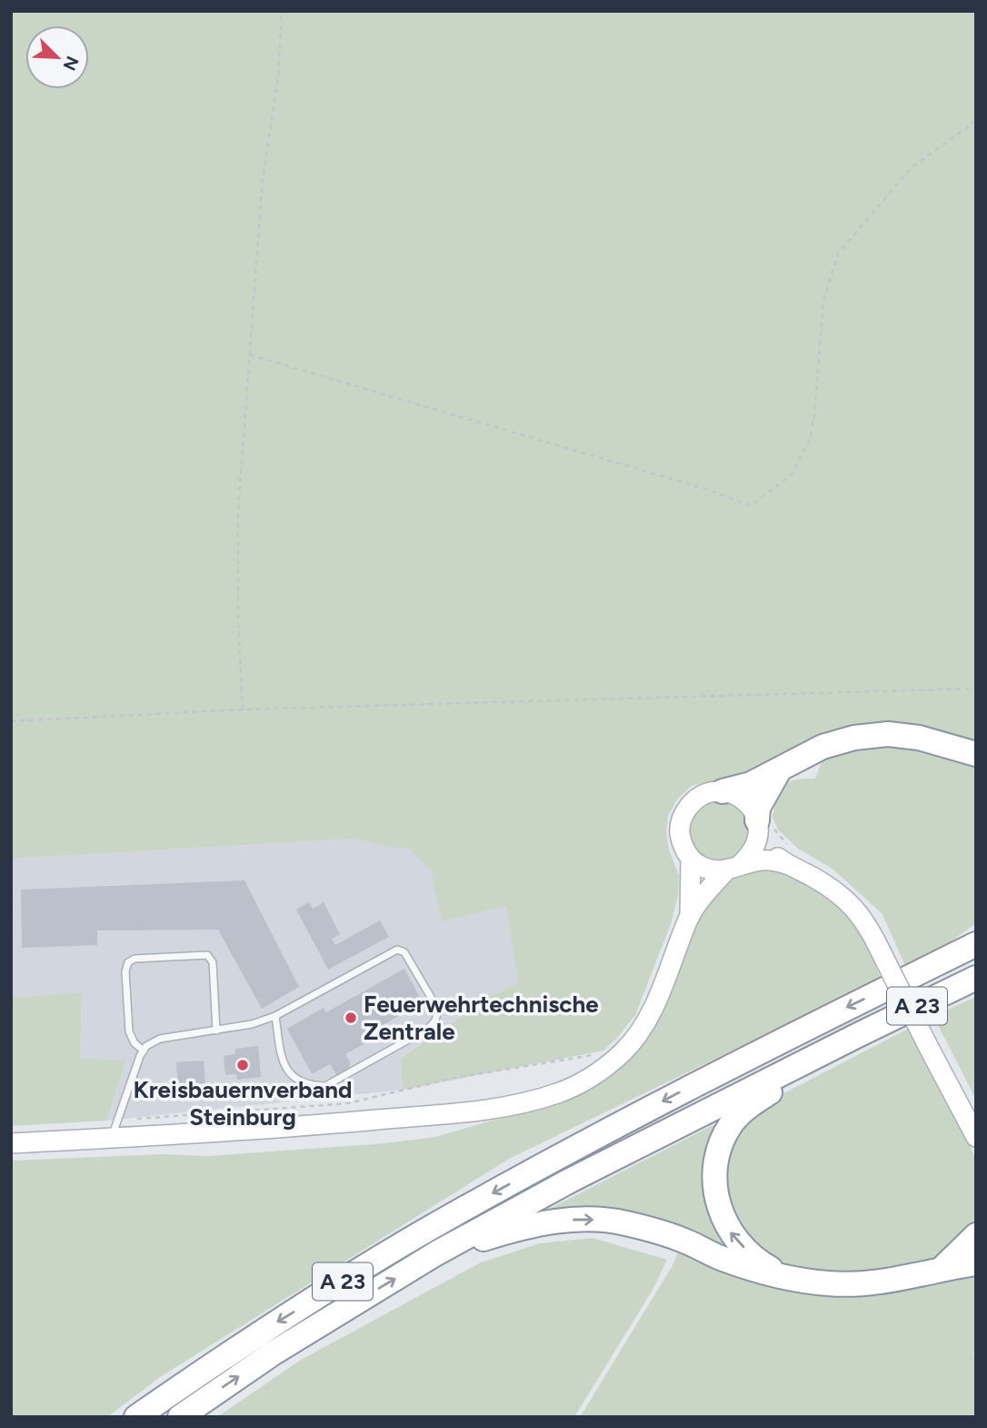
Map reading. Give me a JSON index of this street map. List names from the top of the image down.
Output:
{
  "streets": {
    "highway": ["A 23"]
  },
  "places": ["Feuerwehrtechnische Zentrale", "Kreisbauernverband Steinburg"],
  "north": "bottom right"
}
